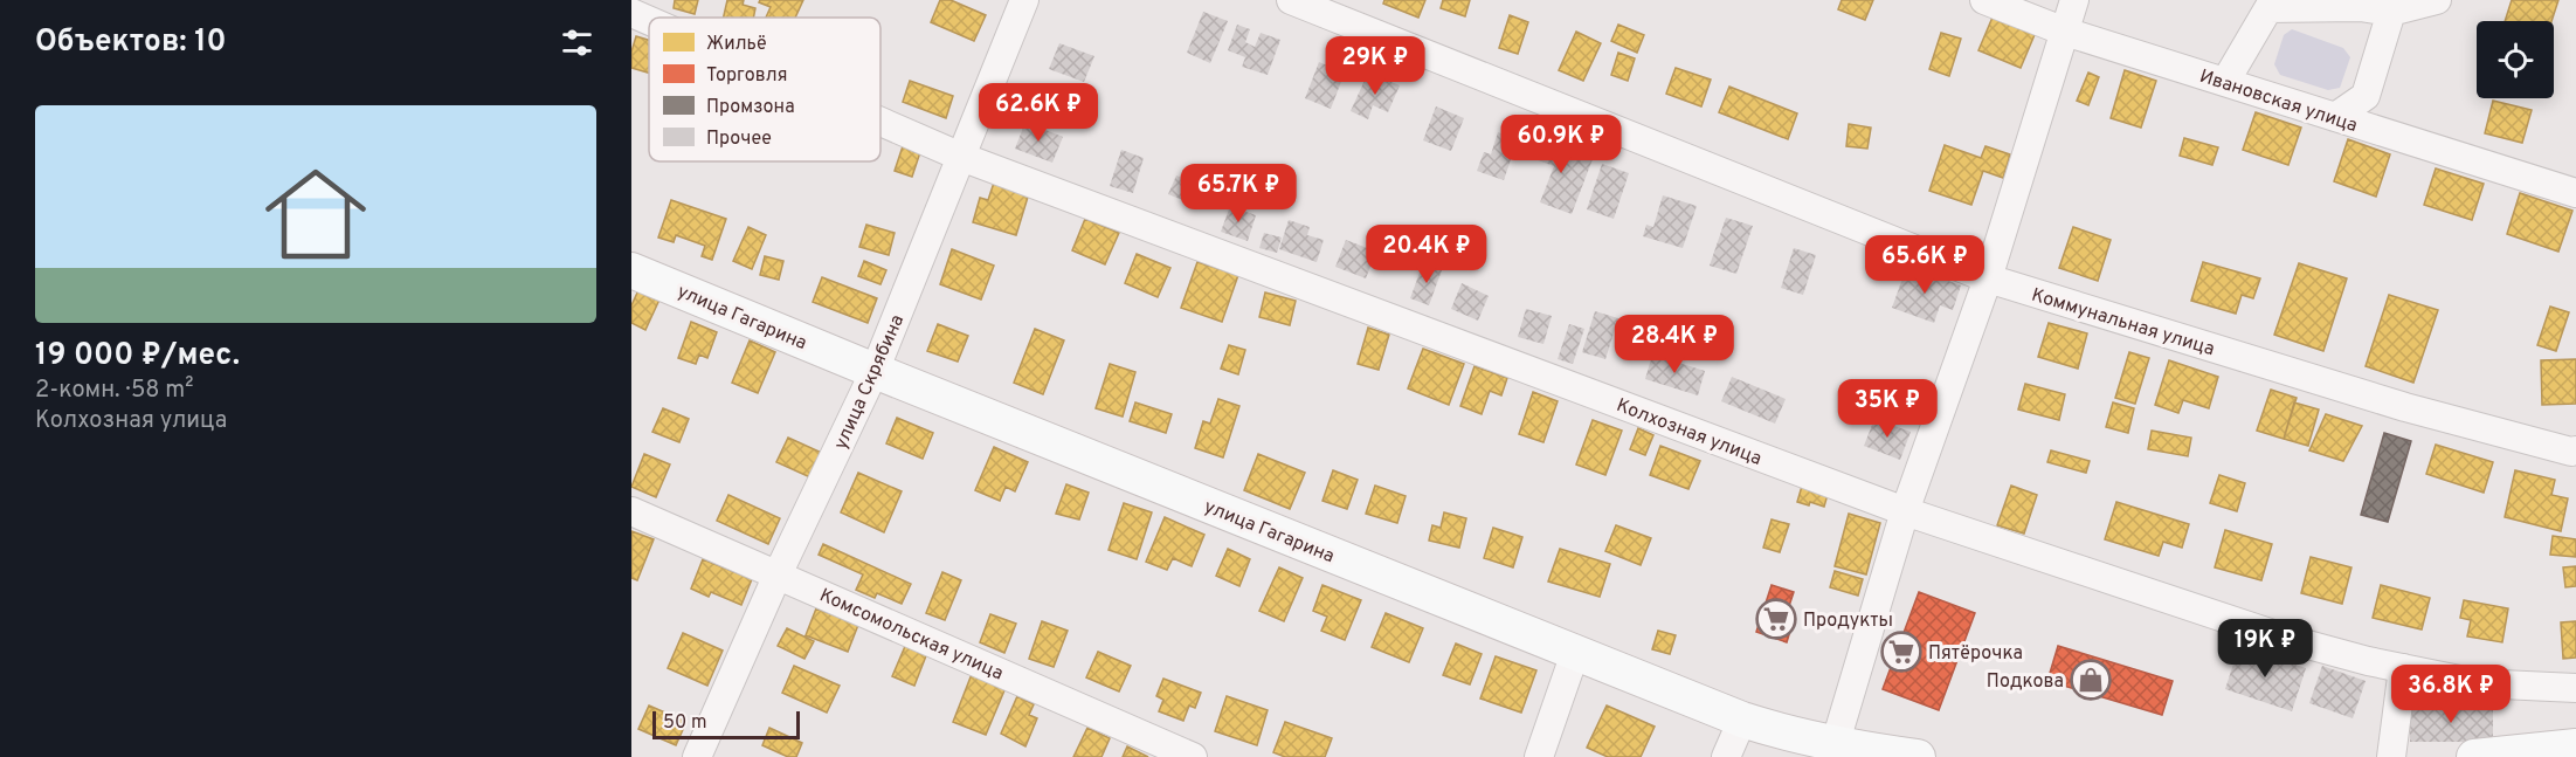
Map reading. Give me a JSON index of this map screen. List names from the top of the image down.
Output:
{
  "streets": {
    "main road": ["улица Гагарина"],
    "street": [
      "Ивановская улица",
      "Коммунальная улица",
      "улица Скрябина",
      "Колхозная улица",
      "Комсомольская улица"
    ]
  },
  "crossings": [
    ["улица Гагарина", "улица Скрябина"],
    ["улица Скрябина", "Колхозная улица"],
    ["улица Скрябина", "Комсомольская улица"]
  ],
  "places": {
    "supermarket": ["Продукты", "Пятёрочка"],
    "shop": ["Подкова"]
  },
  "legend": [
    "Жильё",
    "Торговля",
    "Промзона",
    "Прочее"
  ],
  "scale_bar": "50 m",
  "page": {
    "heading": "Объектов: 10",
    "price": [
      "29K ₽",
      "62.6K ₽",
      "60.9K ₽",
      "65.7K ₽",
      "20.4K ₽",
      "65.6K ₽",
      "28.4K ₽",
      "35K ₽",
      "19K ₽",
      "36.8K ₽"
    ],
    "list": [
      {
        "name": "19 000 ₽/мес.",
        "note": "2-комн. · 58 m² · Колхозная улица"
      }
    ],
    "scale": "50 m"
  }
}
